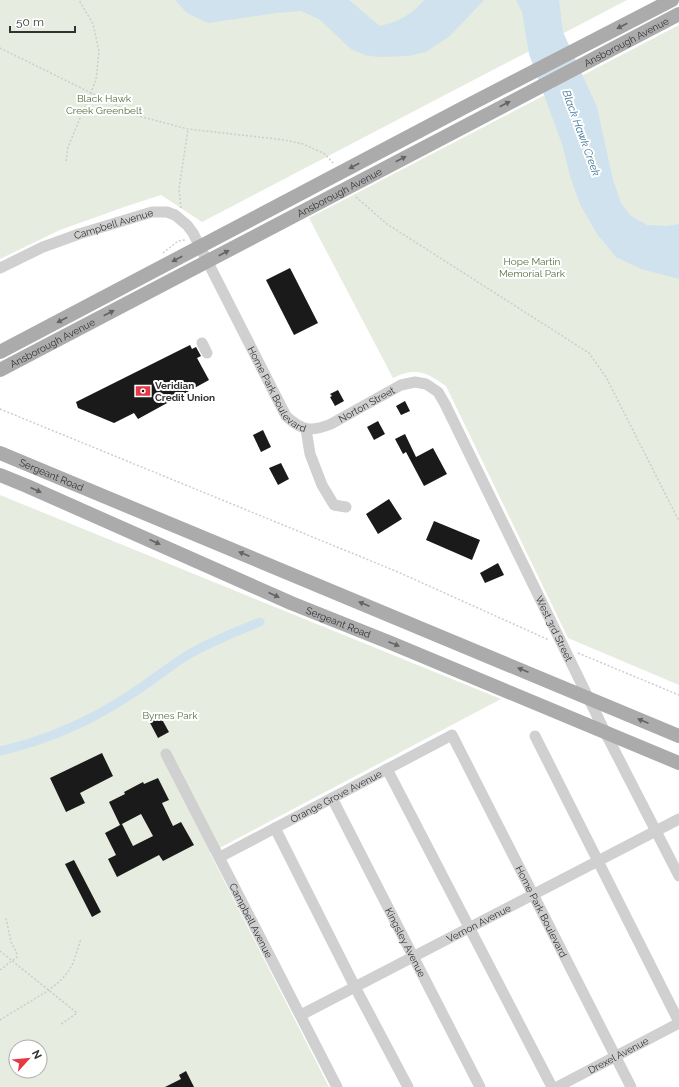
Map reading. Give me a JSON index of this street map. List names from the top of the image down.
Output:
{
  "streets": {
    "main road": ["Ansborough Avenue", "Sergeant Road"],
    "street": [
      "Campbell Avenue",
      "Home Park Boulevard",
      "Norton Street",
      "West 3rd Street",
      "Orange Grove Avenue",
      "Vernon Avenue",
      "Kingsley Avenue",
      "Drexel Avenue"
    ]
  },
  "crossings": [
    ["Ansborough Avenue", "Home Park Boulevard"],
    ["Campbell Avenue", "Orange Grove Avenue"],
    ["Campbell Avenue", "Vernon Avenue"],
    ["Home Park Boulevard", "Norton Street"],
    ["Home Park Boulevard", "Orange Grove Avenue"],
    ["Home Park Boulevard", "Vernon Avenue"],
    ["Home Park Boulevard", "Drexel Avenue"],
    ["Norton Street", "West 3rd Street"],
    ["Sergeant Road", "West 3rd Street"],
    ["West 3rd Street", "Vernon Avenue"],
    ["Orange Grove Avenue", "Kingsley Avenue"],
    ["Vernon Avenue", "Kingsley Avenue"]
  ],
  "water": ["Black Hawk Creek"],
  "parks": ["Black Hawk Creek Greenbelt", "Hope Martin Memorial Park", "Byrnes Park"],
  "places": {
    "bank": ["Veridian Credit Union"]
  },
  "scale_bar": "50 m",
  "north": "top right"
}
